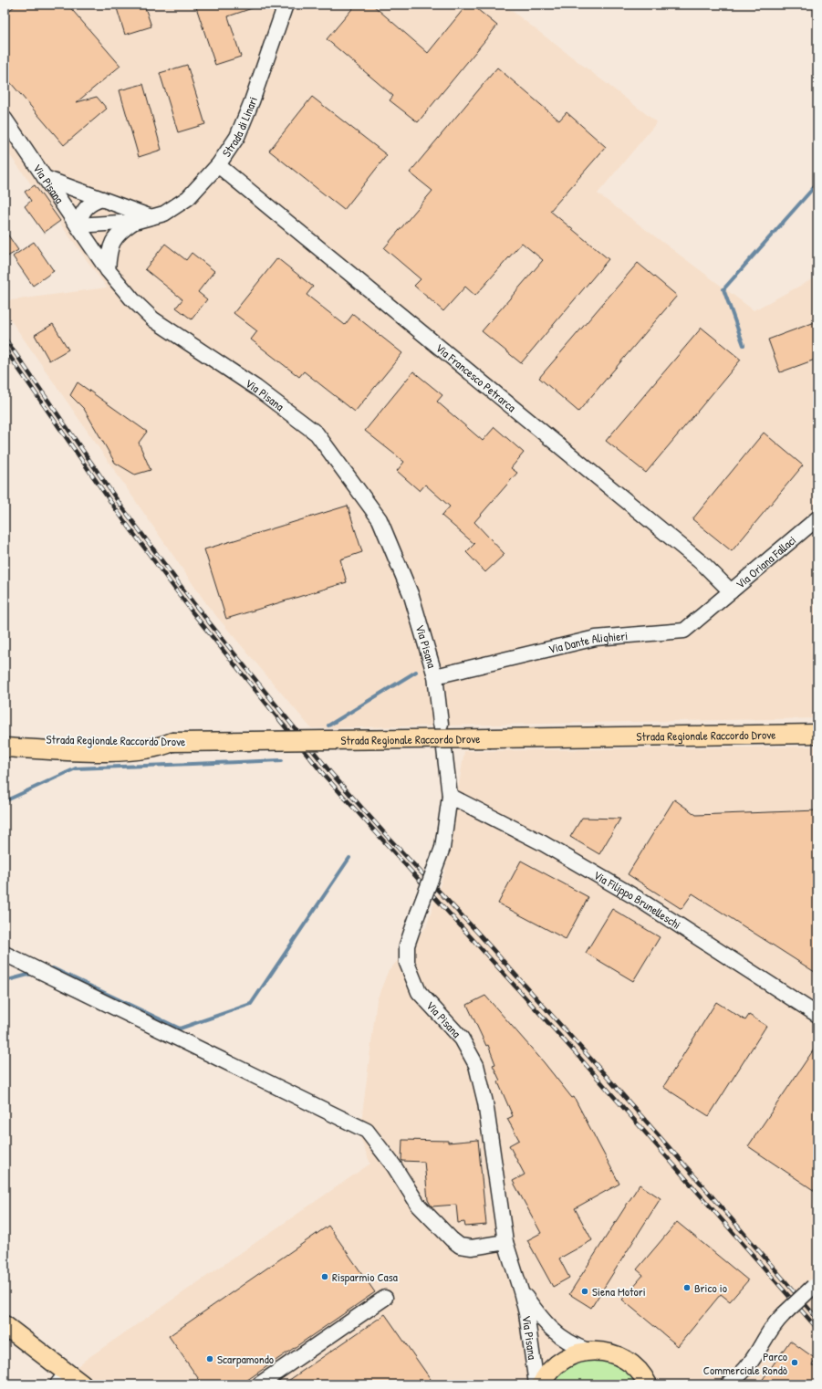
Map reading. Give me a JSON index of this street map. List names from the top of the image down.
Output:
{
  "streets": {
    "main road": ["Via Pisana", "Strada Regionale Raccordo Drove"],
    "street": [
      "Strada di Linari",
      "Via Francesco Petrarca",
      "Via Oriana Fallaci",
      "Via Dante Alighieri",
      "Via Filippo Brunelleschi"
    ]
  },
  "crossings": [
    ["Strada di Linari", "Via Pisana"],
    ["Strada di Linari", "Via Francesco Petrarca"],
    ["Via Pisana", "Via Dante Alighieri"],
    ["Via Pisana", "Via Filippo Brunelleschi"],
    ["Via Francesco Petrarca", "Via Oriana Fallaci"],
    ["Via Francesco Petrarca", "Via Dante Alighieri"],
    ["Via Oriana Fallaci", "Via Dante Alighieri"]
  ],
  "places": [
    "Risparmio Casa",
    "Brico io",
    "Siena Motori",
    "Scarpamondo",
    "Parco Commerciale Rondò"
  ]
}
